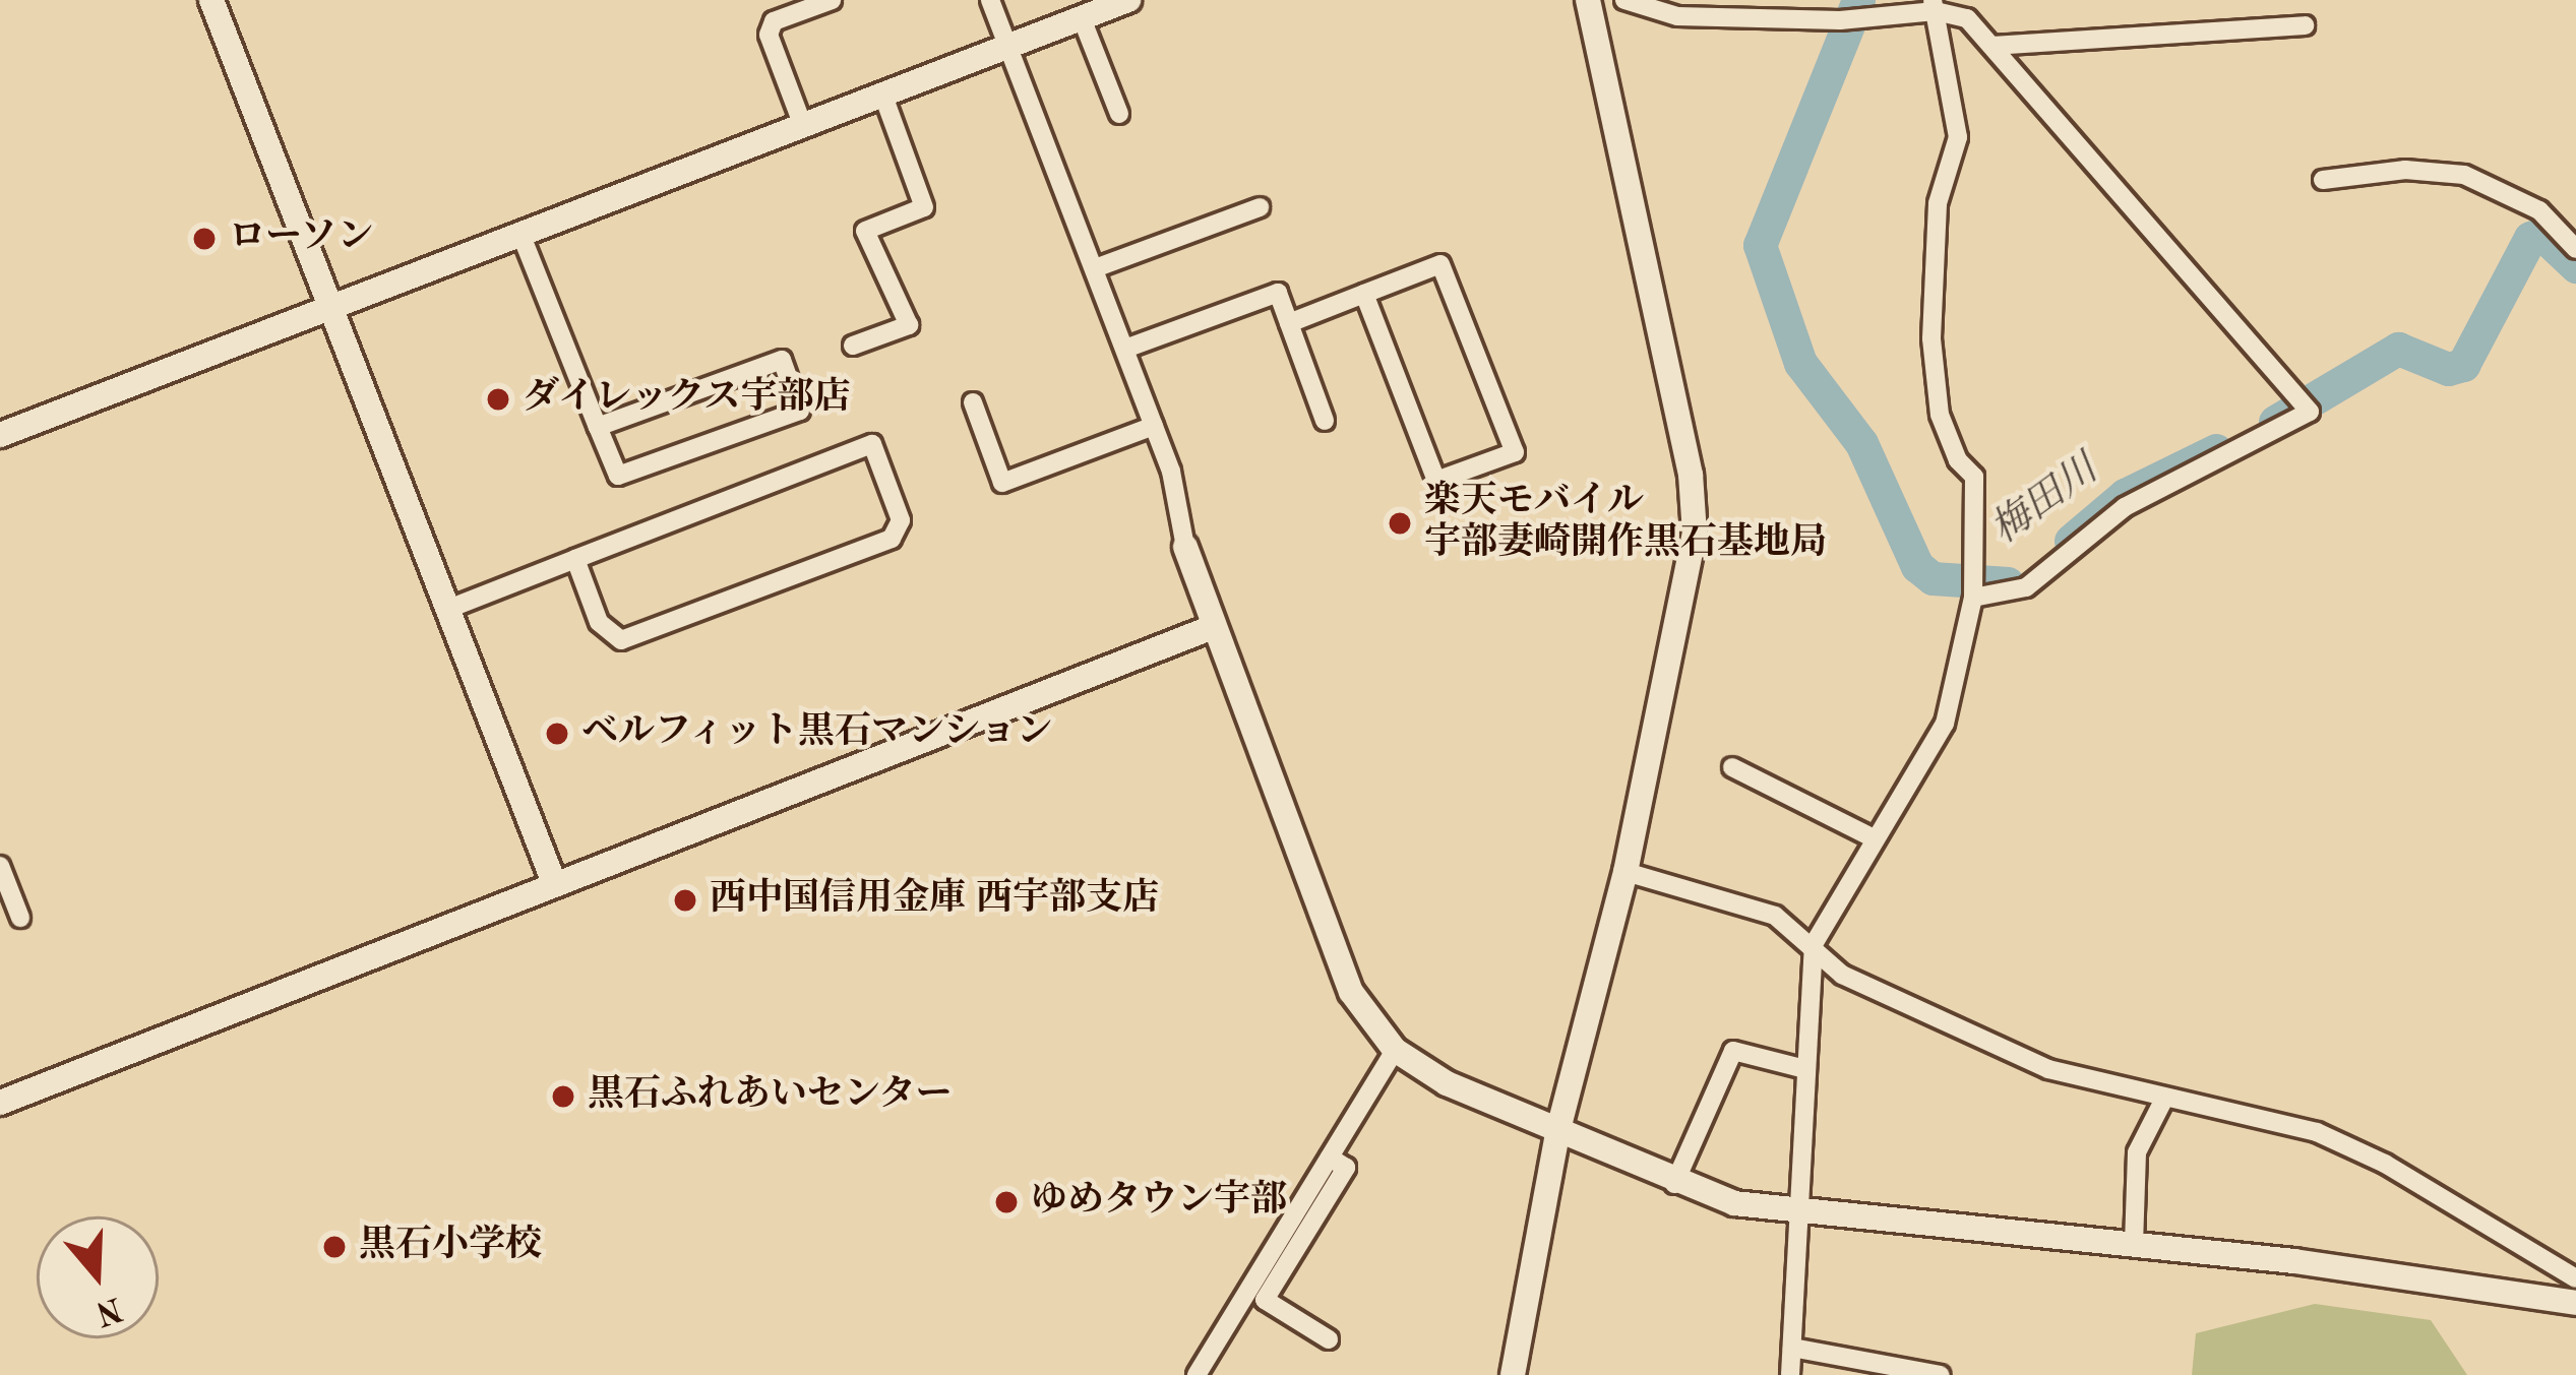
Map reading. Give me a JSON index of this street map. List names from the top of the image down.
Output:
{
  "water": ["梅田川"],
  "places": [
    "ローソン",
    "ダイレックス宇部店",
    "楽天モバイル 宇部妻崎開作黒石基地局",
    "ベルフィット黒石マンション",
    "西中国信用金庫 西宇部支店",
    "黒石ふれあいセンター",
    "ゆめタウン宇部",
    "黒石小学校"
  ],
  "north": "bottom"
}
